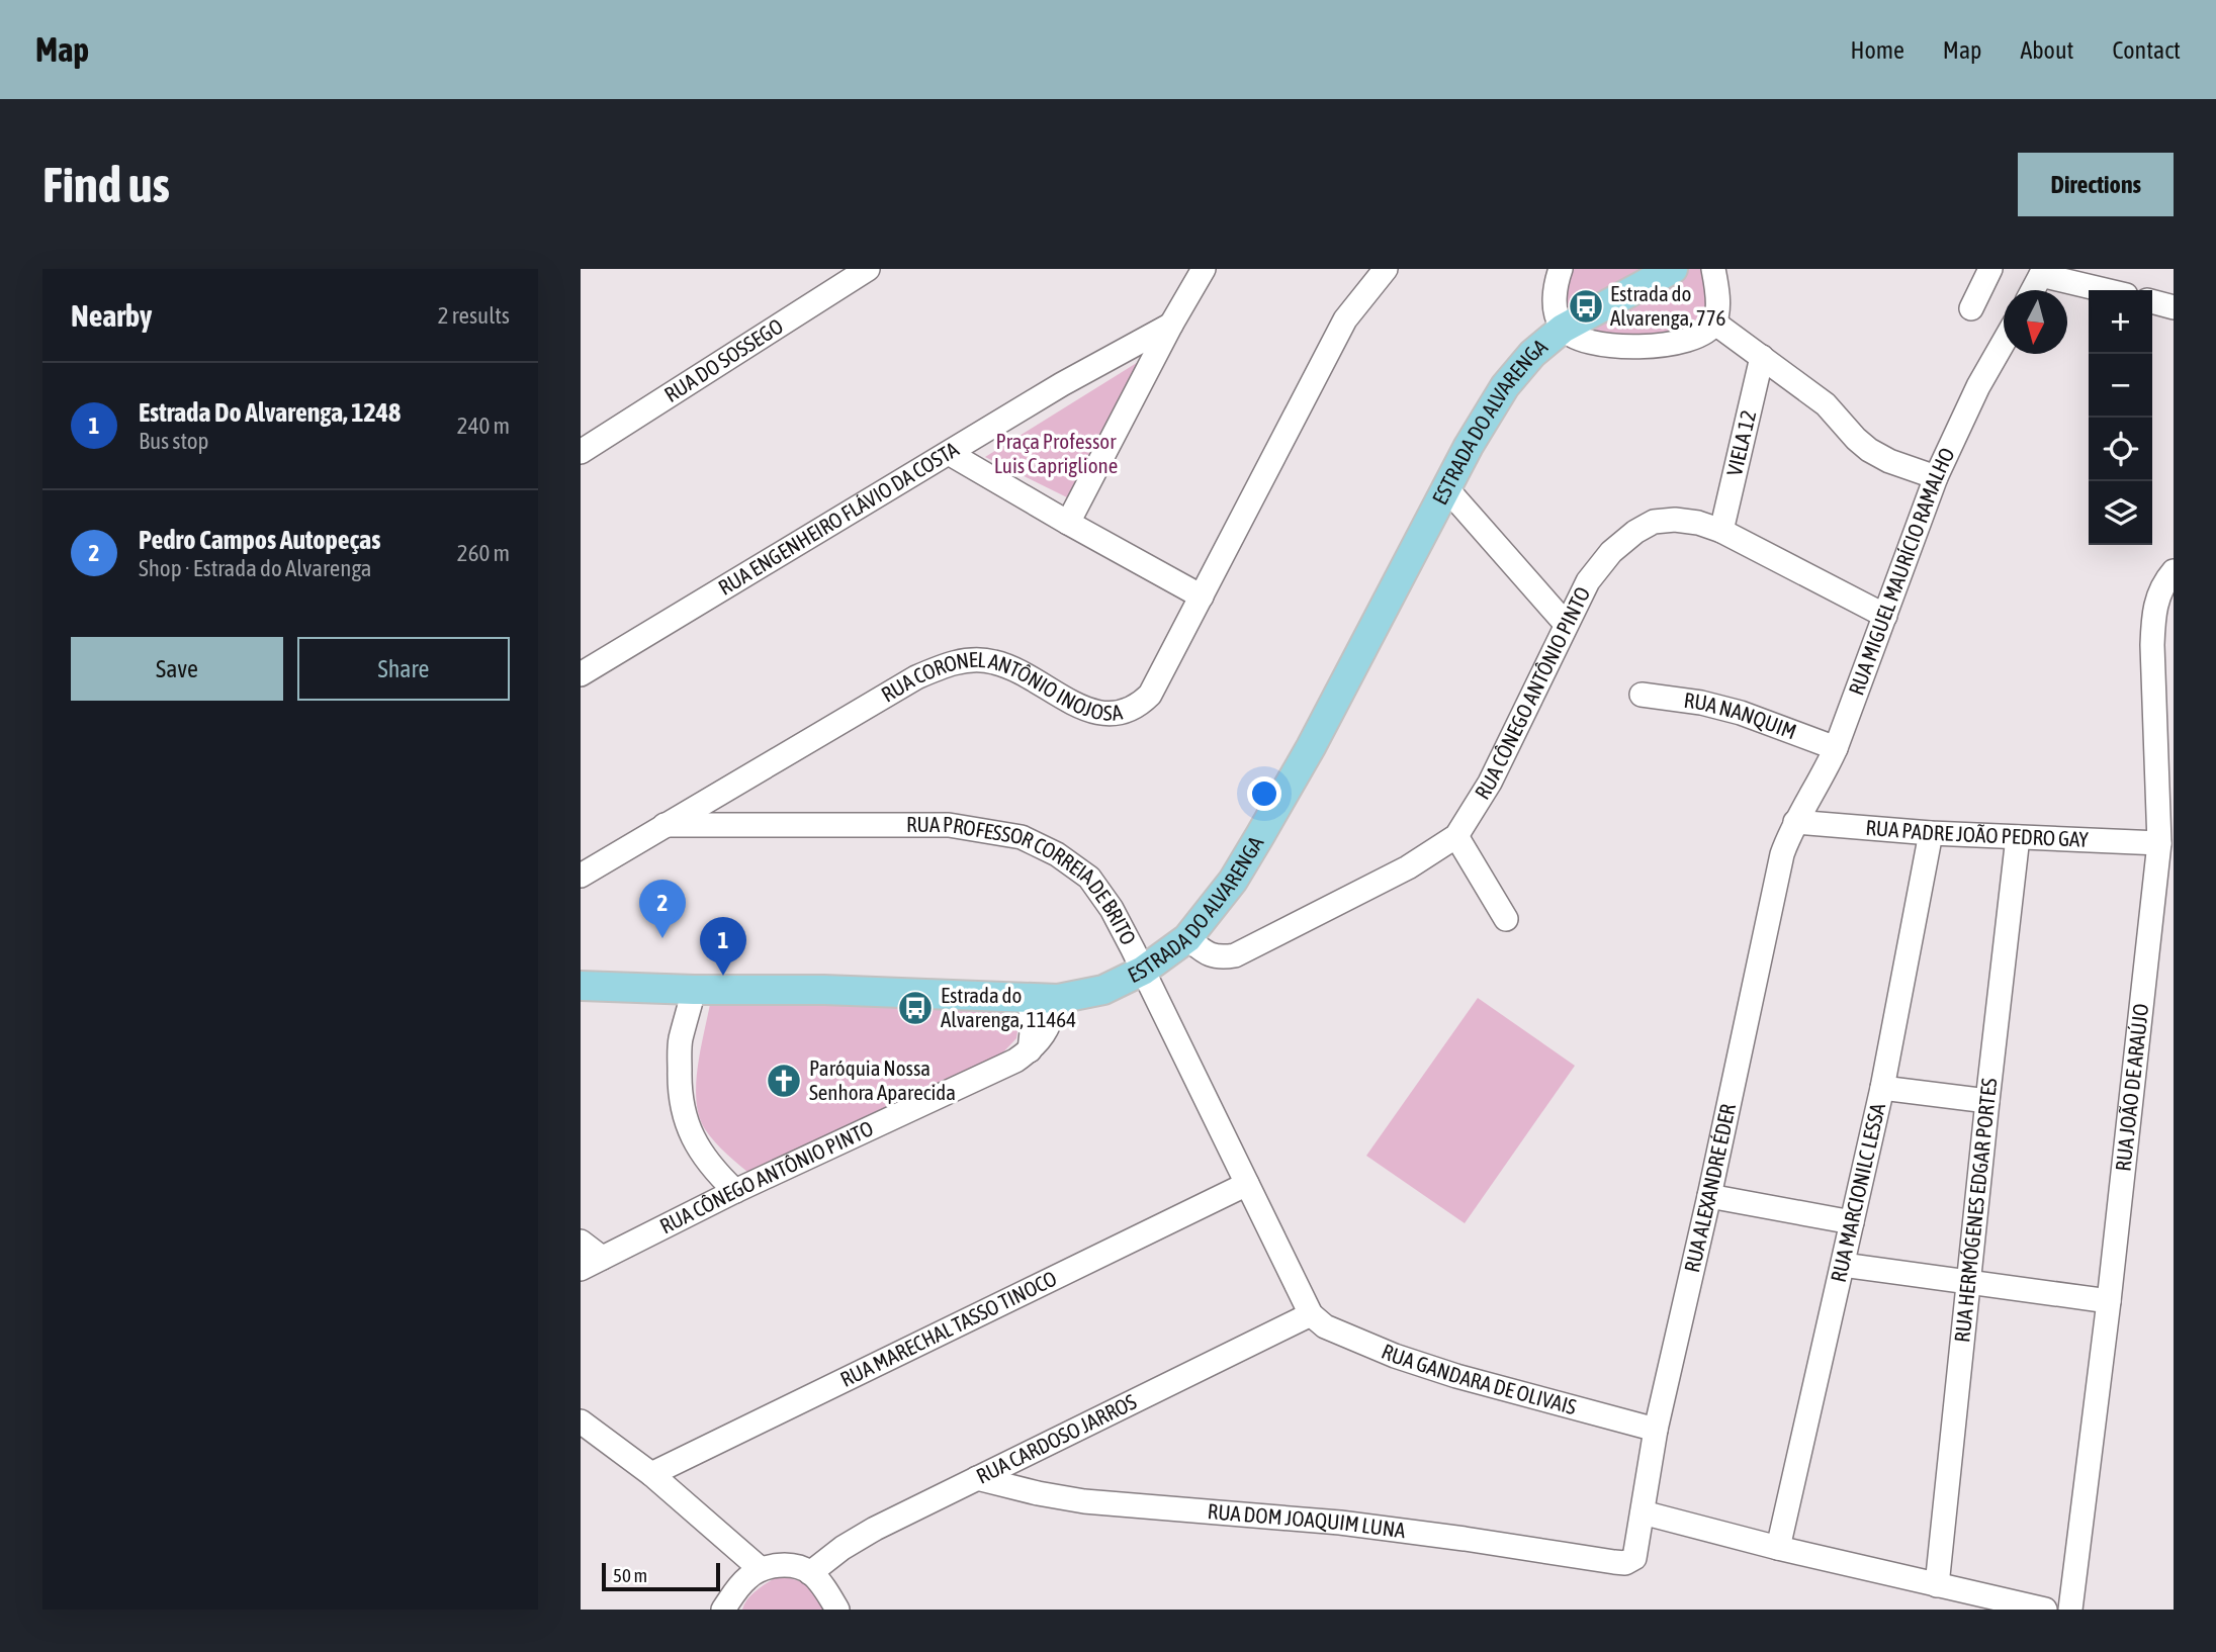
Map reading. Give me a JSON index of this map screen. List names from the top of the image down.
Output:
{
  "streets": {
    "main road": ["ESTRADA DO ALVARENGA"],
    "street": [
      "RUA DO SOSSEGO",
      "VIELA 12",
      "RUA ENGENHEIRO FLÁVIO DA COSTA",
      "RUA MIGUEL MAURÍCIO RAMALHO",
      "RUA CÔNEGO ANTÔNIO PINTO",
      "RUA CORONEL ANTÔNIO INOJOSA",
      "RUA NANQUIM",
      "RUA PADRE JOÃO PEDRO GAY",
      "RUA PROFESSOR CORREIA DE BRITO",
      "RUA JOÃO DE ARAÚJO",
      "RUA ALEXANDRE ÉDER",
      "RUA MARCIONILC LESSA",
      "RUA HERMÓGENES EDGAR PORTES",
      "RUA MARECHAL TASSO TINOCO",
      "RUA GANDARA DE OLIVAIS",
      "RUA CARDOSO JARROS",
      "RUA DOM JOAQUIM LUNA"
    ]
  },
  "crossings": [
    ["ESTRADA DO ALVARENGA", "RUA CÔNEGO ANTÔNIO PINTO"],
    ["ESTRADA DO ALVARENGA", "RUA PROFESSOR CORREIA DE BRITO"],
    ["VIELA 12", "RUA CÔNEGO ANTÔNIO PINTO"],
    ["RUA MIGUEL MAURÍCIO RAMALHO", "RUA CÔNEGO ANTÔNIO PINTO"],
    ["RUA MIGUEL MAURÍCIO RAMALHO", "RUA NANQUIM"],
    ["RUA MIGUEL MAURÍCIO RAMALHO", "RUA PADRE JOÃO PEDRO GAY"],
    ["RUA MIGUEL MAURÍCIO RAMALHO", "RUA ALEXANDRE ÉDER"],
    ["RUA CORONEL ANTÔNIO INOJOSA", "RUA PROFESSOR CORREIA DE BRITO"],
    ["RUA PADRE JOÃO PEDRO GAY", "RUA JOÃO DE ARAÚJO"],
    ["RUA PADRE JOÃO PEDRO GAY", "RUA ALEXANDRE ÉDER"],
    ["RUA PADRE JOÃO PEDRO GAY", "RUA MARCIONILC LESSA"],
    ["RUA PADRE JOÃO PEDRO GAY", "RUA HERMÓGENES EDGAR PORTES"],
    ["RUA PROFESSOR CORREIA DE BRITO", "RUA MARECHAL TASSO TINOCO"],
    ["RUA PROFESSOR CORREIA DE BRITO", "RUA GANDARA DE OLIVAIS"],
    ["RUA PROFESSOR CORREIA DE BRITO", "RUA CARDOSO JARROS"],
    ["RUA ALEXANDRE ÉDER", "RUA GANDARA DE OLIVAIS"],
    ["RUA ALEXANDRE ÉDER", "RUA DOM JOAQUIM LUNA"],
    ["RUA GANDARA DE OLIVAIS", "RUA CARDOSO JARROS"],
    ["RUA CARDOSO JARROS", "RUA DOM JOAQUIM LUNA"]
  ],
  "parks": ["Praça Professor Luis Capriglione"],
  "places": {
    "bus stop": ["Estrada do Alvarenga, 776", "Estrada do Alvarenga, 11464"],
    "church": ["Paróquia Nossa Senhora Aparecida"]
  },
  "scale_bar": "50 m",
  "north": "bottom",
  "page": {
    "header": "Map",
    "nav": [
      "Home",
      "Map",
      "About",
      "Contact"
    ],
    "buttons": [
      "Directions",
      ["Save", "Share"]
    ],
    "title": "Find us",
    "heading": ["Nearby", "2 results"],
    "map_buttons": ["+", "−"],
    "list": [
      {
        "mark": "1",
        "name": "Estrada Do Alvarenga, 1248",
        "note": "Bus stop",
        "value": "240 m"
      },
      {
        "mark": "2",
        "name": "Pedro Campos Autopeças",
        "note": "Shop · Estrada do Alvarenga",
        "value": "260 m"
      }
    ],
    "pins": ["2", "1"],
    "scale": "50 m"
  }
}
